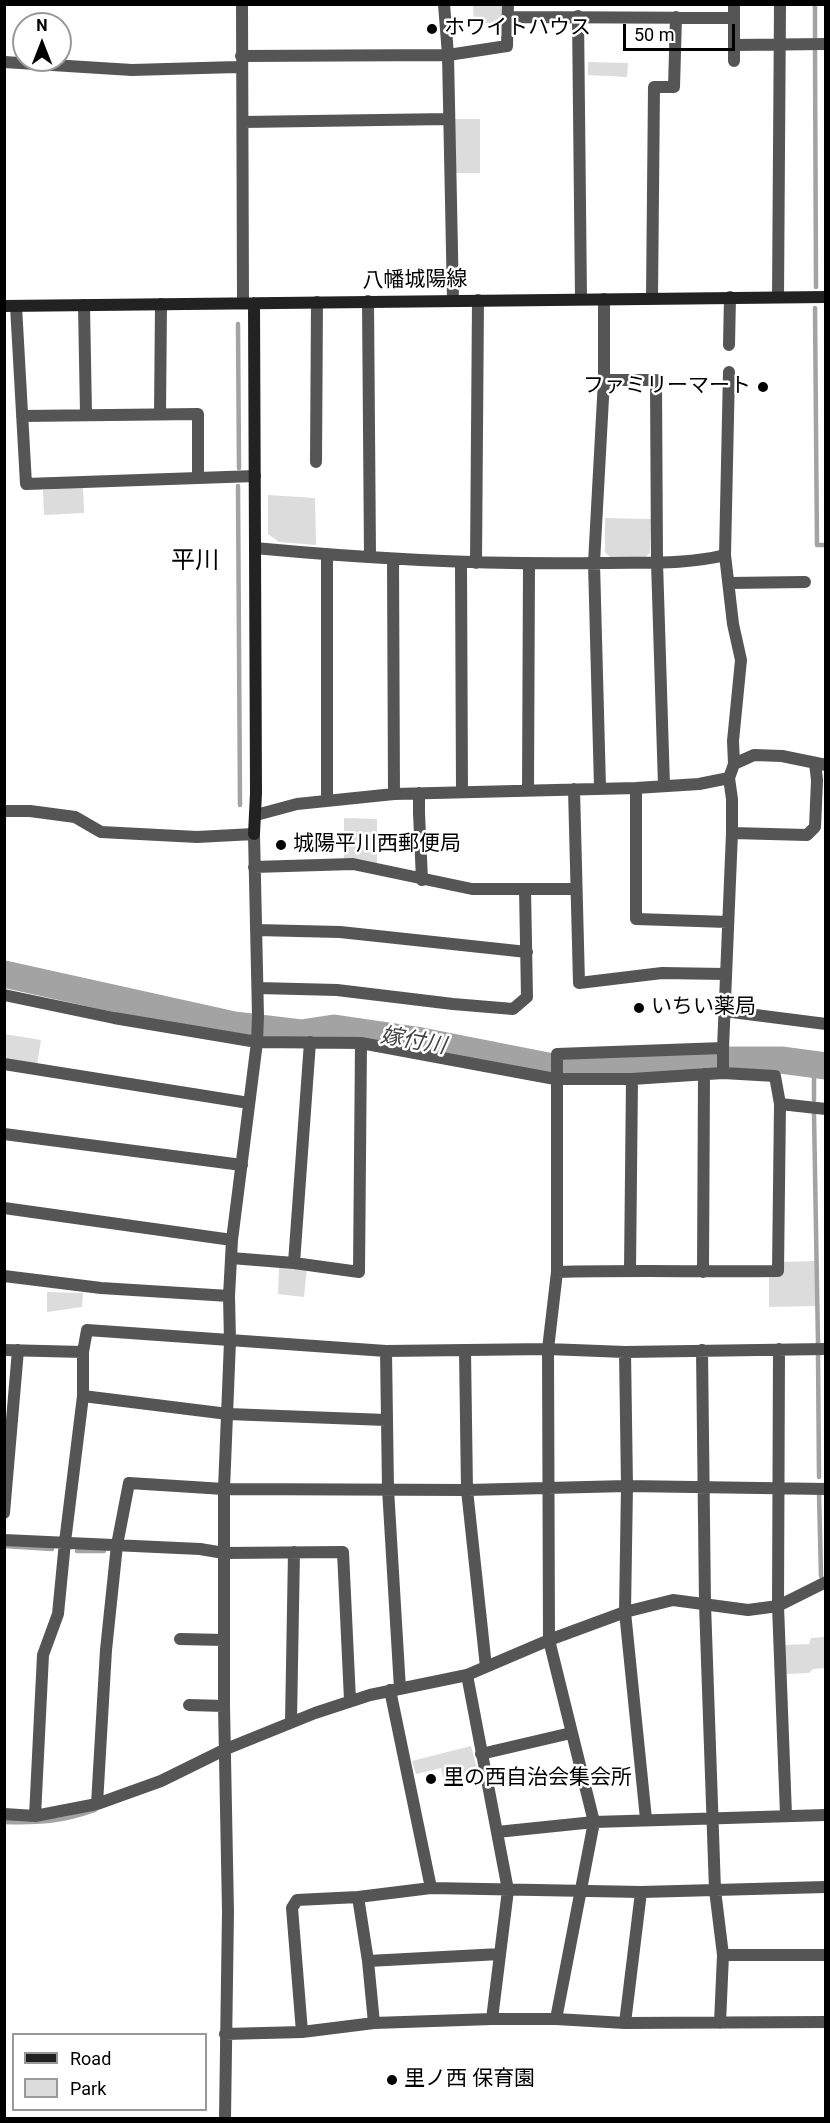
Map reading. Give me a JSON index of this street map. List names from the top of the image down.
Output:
{
  "streets": {
    "main road": ["八幡城陽線"]
  },
  "districts": ["平川"],
  "water": ["嫁付川"],
  "places": [
    "ホワイトハウス",
    "ファミリーマート",
    "城陽平川西郵便局",
    "いちい薬局",
    "里の西自治会集会所",
    "里ノ西 保育園"
  ],
  "legend": ["Road", "Park"],
  "scale_bar": "50 m",
  "north": "top"
}
